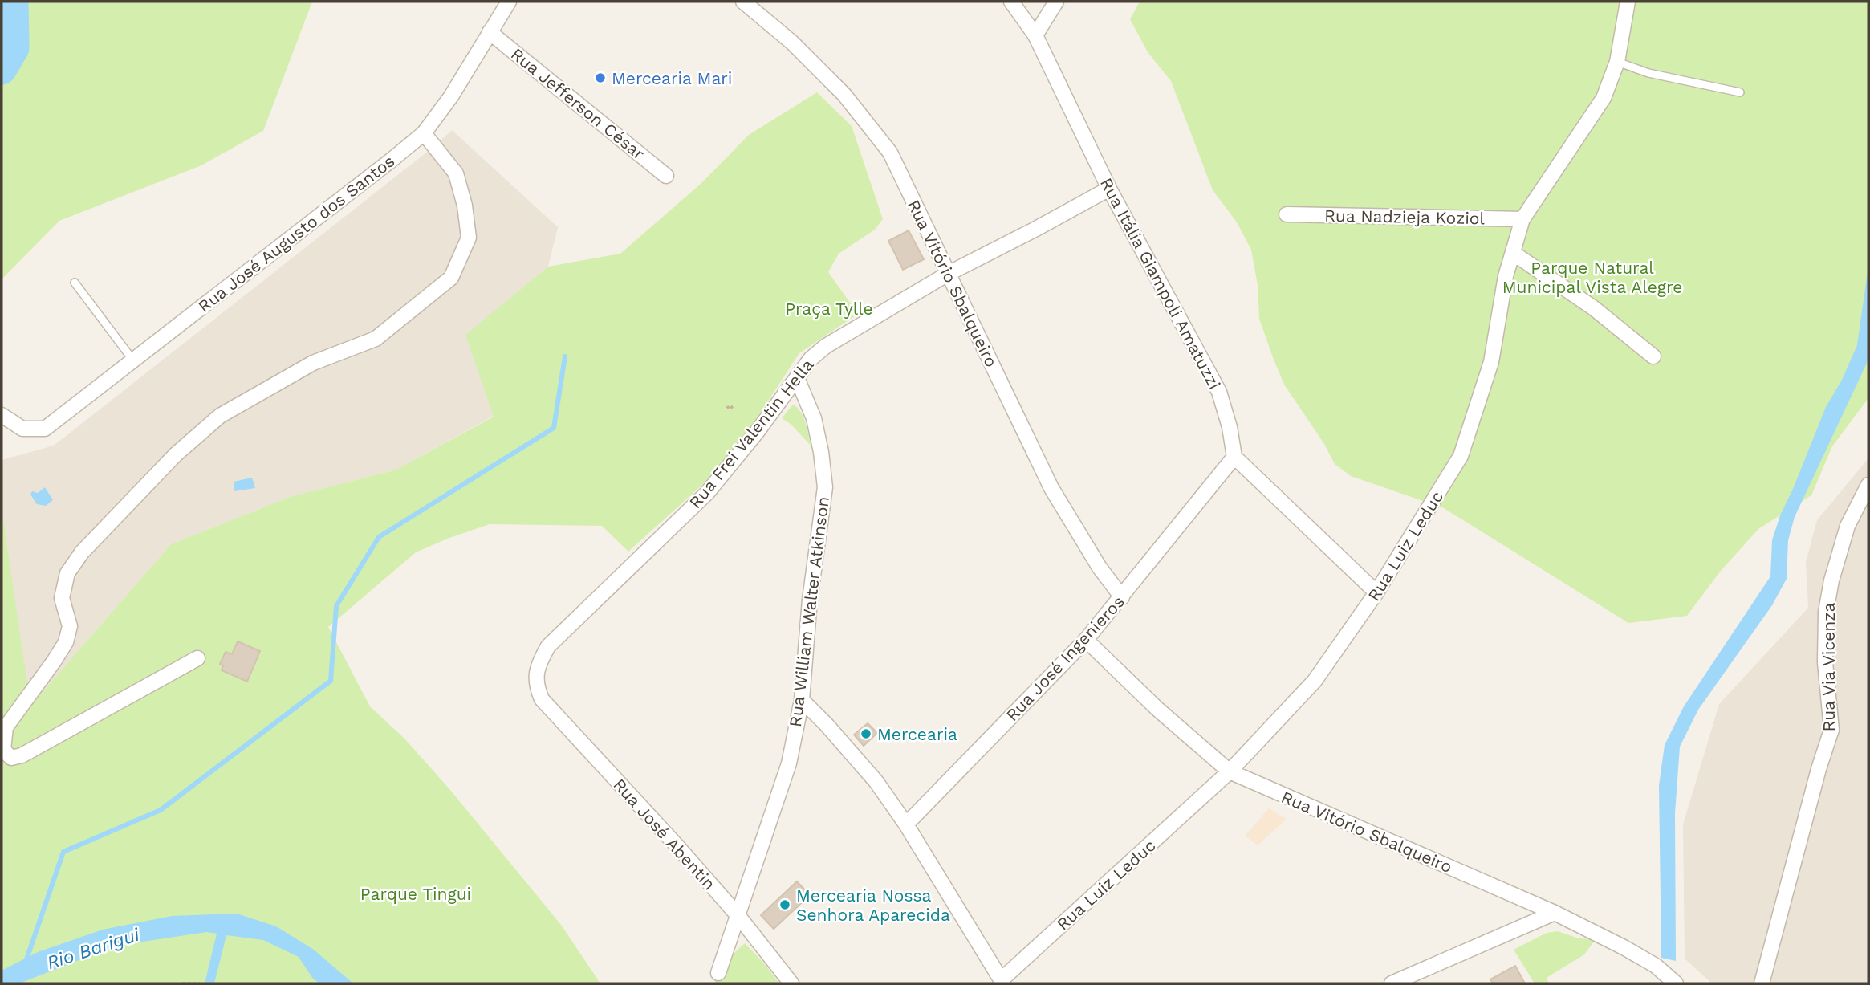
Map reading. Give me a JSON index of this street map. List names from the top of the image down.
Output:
{
  "streets": {
    "street": [
      "Rua Jefferson César",
      "Rua Nadzieja Koziol",
      "Rua José Augusto dos Santos",
      "Rua Vitório Sbalqueiro",
      "Rua Itália Giampoli Amatuzzi",
      "Rua Frei Valentin Hella",
      "Rua Luiz Leduc",
      "Rua William Walter Atkinson",
      "Rua José Ingenieros",
      "Rua Via Vicenza",
      "Rua José Abentin"
    ]
  },
  "crossings": [
    ["Rua Jefferson César", "Rua José Augusto dos Santos"],
    ["Rua Nadzieja Koziol", "Rua Luiz Leduc"],
    ["Rua Vitório Sbalqueiro", "Rua Frei Valentin Hella"],
    ["Rua Vitório Sbalqueiro", "Rua Luiz Leduc"],
    ["Rua Vitório Sbalqueiro", "Rua José Ingenieros"],
    ["Rua Itália Giampoli Amatuzzi", "Rua Frei Valentin Hella"],
    ["Rua Itália Giampoli Amatuzzi", "Rua José Ingenieros"],
    ["Rua Frei Valentin Hella", "Rua William Walter Atkinson"],
    ["Rua Frei Valentin Hella", "Rua José Abentin"],
    ["Rua William Walter Atkinson", "Rua José Abentin"]
  ],
  "water": ["Rio Barigui"],
  "parks": ["Parque Natural Municipal Vista Alegre", "Praça Tylle", "Parque Tingui"],
  "places": ["Mercearia Mari", "Mercearia", "Mercearia Nossa Senhora Aparecida"]
}
